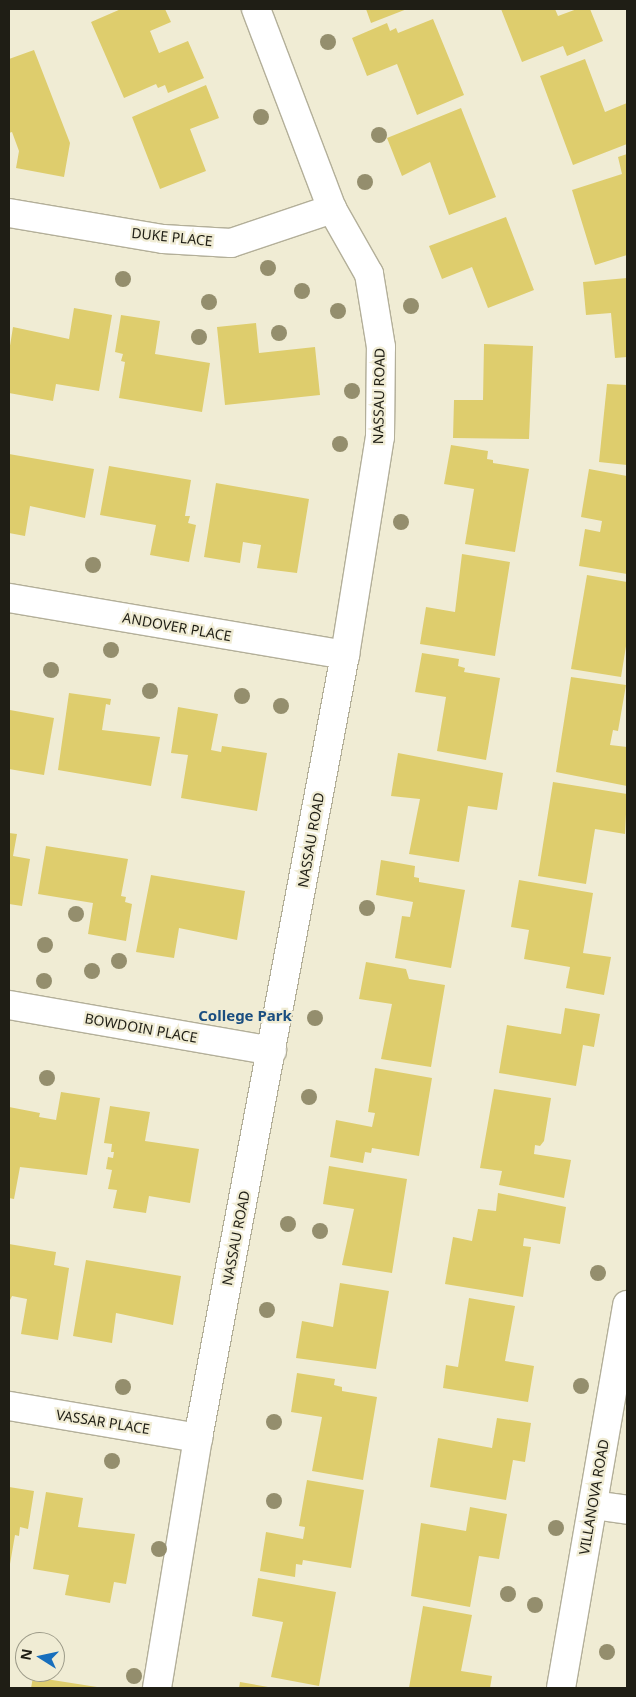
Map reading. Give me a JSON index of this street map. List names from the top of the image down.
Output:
{
  "streets": {
    "street": [
      "DUKE PLACE",
      "NASSAU ROAD",
      "ANDOVER PLACE",
      "BOWDOIN PLACE",
      "VASSAR PLACE",
      "VILLANOVA ROAD"
    ]
  },
  "crossings": [
    ["DUKE PLACE", "NASSAU ROAD"],
    ["NASSAU ROAD", "ANDOVER PLACE"],
    ["NASSAU ROAD", "BOWDOIN PLACE"],
    ["NASSAU ROAD", "VASSAR PLACE"]
  ],
  "districts": ["College Park"],
  "north": "left"
}
